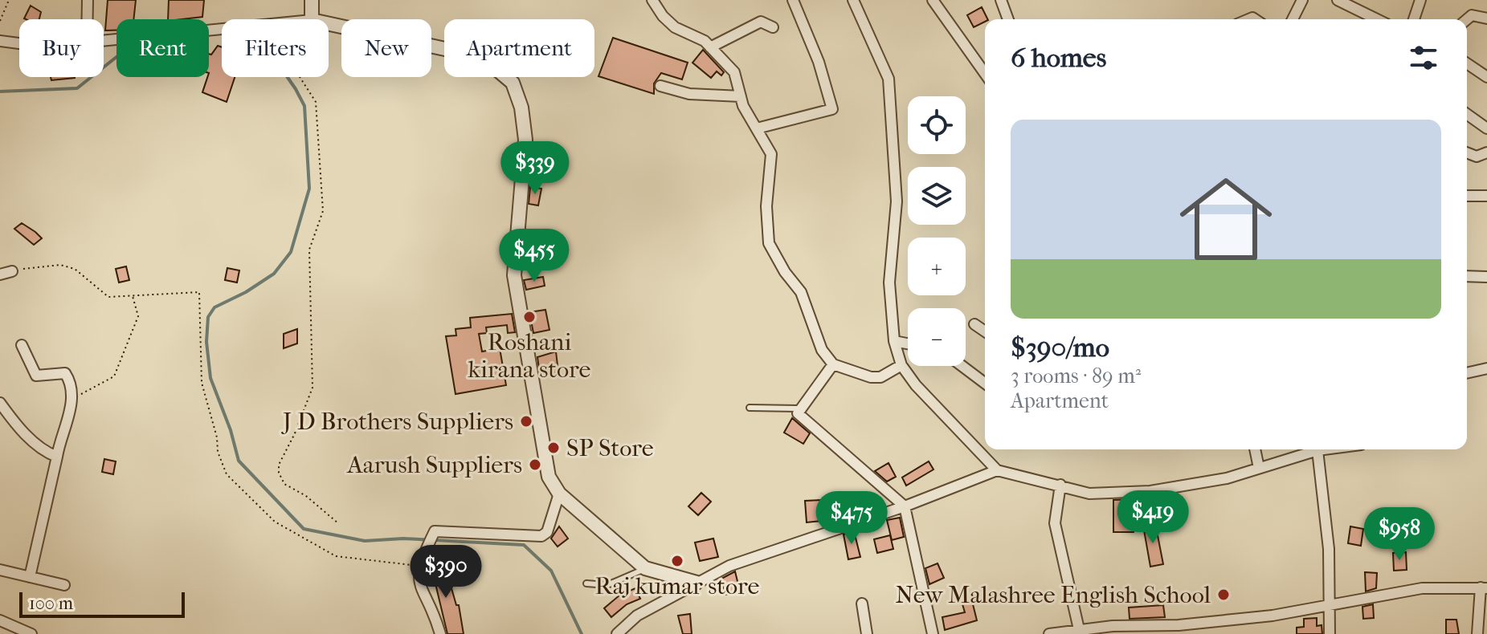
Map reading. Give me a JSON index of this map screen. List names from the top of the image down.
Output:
{
  "places": [
    "Roshani kirana store",
    "J D Brothers Suppliers",
    "SP Store",
    "Aarush Suppliers",
    "Raj kumar store",
    "New Malashree English School"
  ],
  "scale_bar": "100 m",
  "page": {
    "chip": [
      "Buy",
      "Rent",
      "Filters",
      "New",
      "Apartment"
    ],
    "heading": "6 homes",
    "map_buttons": ["+", "−"],
    "list": [
      {
        "name": "$390/mo",
        "note": "3 rooms · 89 m² · Apartment"
      }
    ],
    "price": [
      "$339",
      "$455",
      "$419",
      "$475",
      "$958",
      "$390"
    ],
    "scale": "100 m"
  }
}
